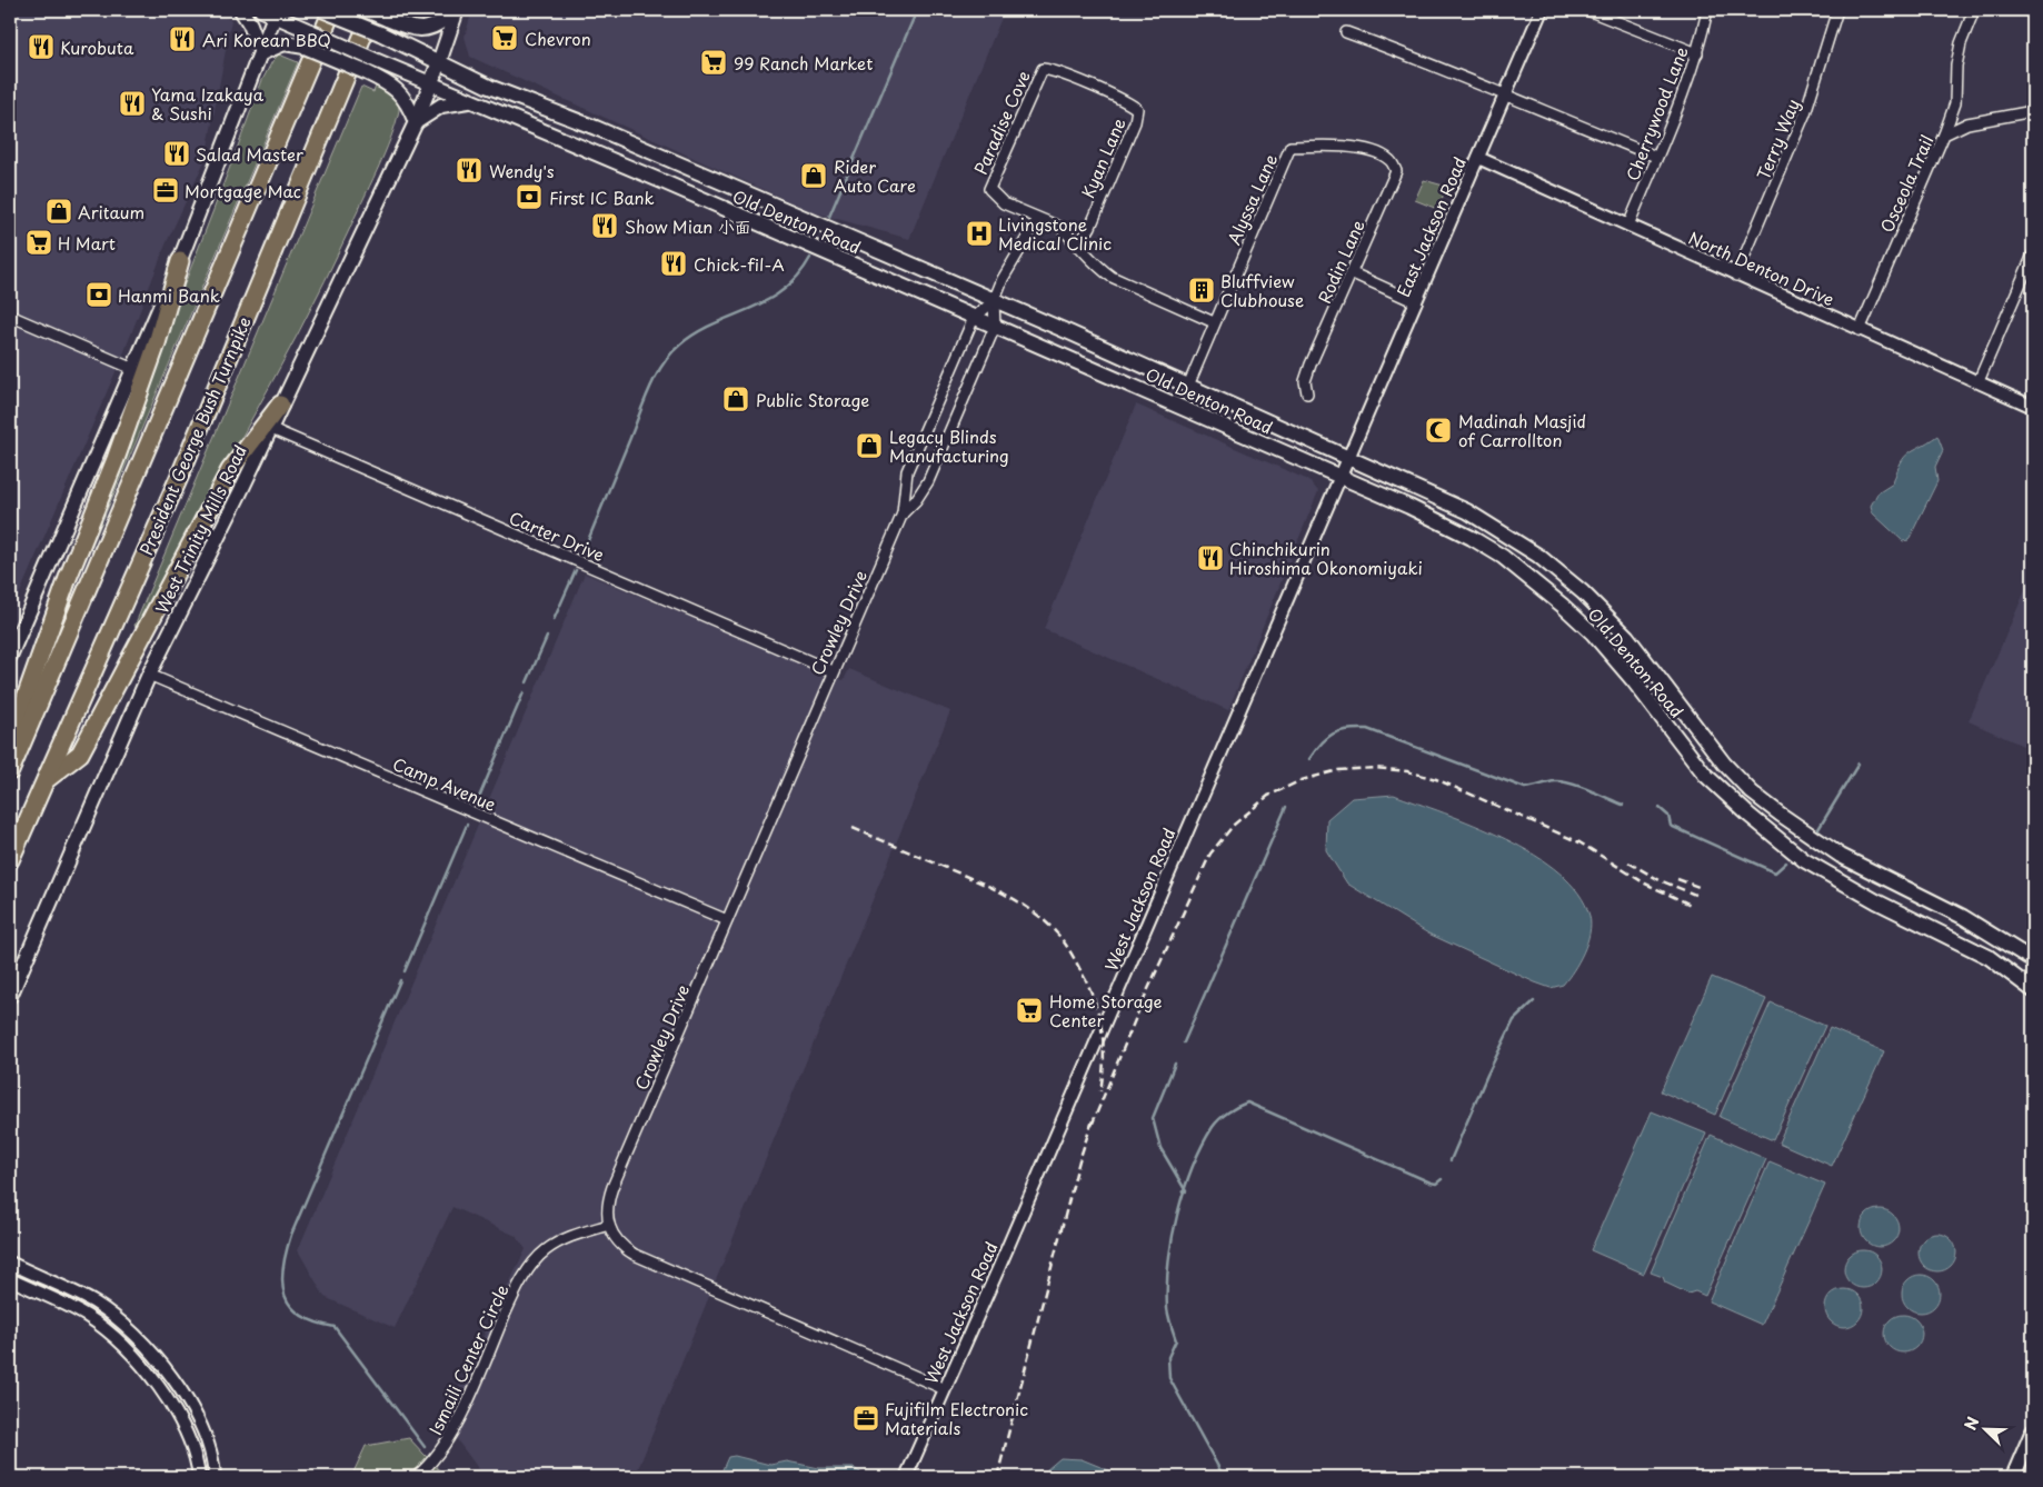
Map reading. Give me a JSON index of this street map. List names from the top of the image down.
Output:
{
  "streets": {
    "highway": ["President George Bush Turnpike"],
    "main road": ["Old Denton Road", "West Trinity Mills Road"],
    "street": [
      "Cherrywood Lane",
      "Paradise Cove",
      "Terry Way",
      "Kyan Lane",
      "Osceola Trail",
      "Alyssa Lane",
      "East Jackson Road",
      "Rodin Lane",
      "North Denton Drive",
      "Carter Drive",
      "Crowley Drive",
      "Camp Avenue",
      "West Jackson Road",
      "Ismaili Center Circle"
    ]
  },
  "crossings": [
    ["Cherrywood Lane", "North Denton Drive"],
    ["Paradise Cove", "Kyan Lane"],
    ["Terry Way", "North Denton Drive"],
    ["Osceola Trail", "North Denton Drive"],
    ["Alyssa Lane", "Old Denton Road"],
    ["Alyssa Lane", "Rodin Lane"],
    ["Old Denton Road", "East Jackson Road"],
    ["Old Denton Road", "West Trinity Mills Road"],
    ["Old Denton Road", "Crowley Drive"],
    ["Old Denton Road", "West Jackson Road"],
    ["East Jackson Road", "North Denton Drive"],
    ["East Jackson Road", "West Jackson Road"],
    ["West Trinity Mills Road", "Carter Drive"],
    ["West Trinity Mills Road", "Camp Avenue"],
    ["Carter Drive", "Crowley Drive"],
    ["Crowley Drive", "Camp Avenue"],
    ["Crowley Drive", "Ismaili Center Circle"]
  ],
  "places": {
    "supermarket": [
      "Chevron",
      "99 Ranch Market",
      "H Mart",
      "Home Storage Center"
    ],
    "restaurant": [
      "Ari Korean BBQ",
      "Kurobuta",
      "Yama Izakaya & Sushi",
      "Salad Master",
      "Wendy's",
      "Show Mian 小面",
      "Chick-fil-A",
      "Chinchikurin Hiroshima Okonomiyaki"
    ],
    "shop": [
      "Rider Auto Care",
      "Aritaum",
      "Public Storage",
      "Legacy Blinds Manufacturing"
    ],
    "office": ["Mortgage Mac", "Fujifilm Electronic Materials"],
    "bank": ["First IC Bank", "Hanmi Bank"],
    "hospital": ["Livingstone Medical Clinic"],
    "building": ["Bluffview Clubhouse"],
    "mosque": ["Madinah Masjid of Carrollton"]
  },
  "north": "top left"
}
